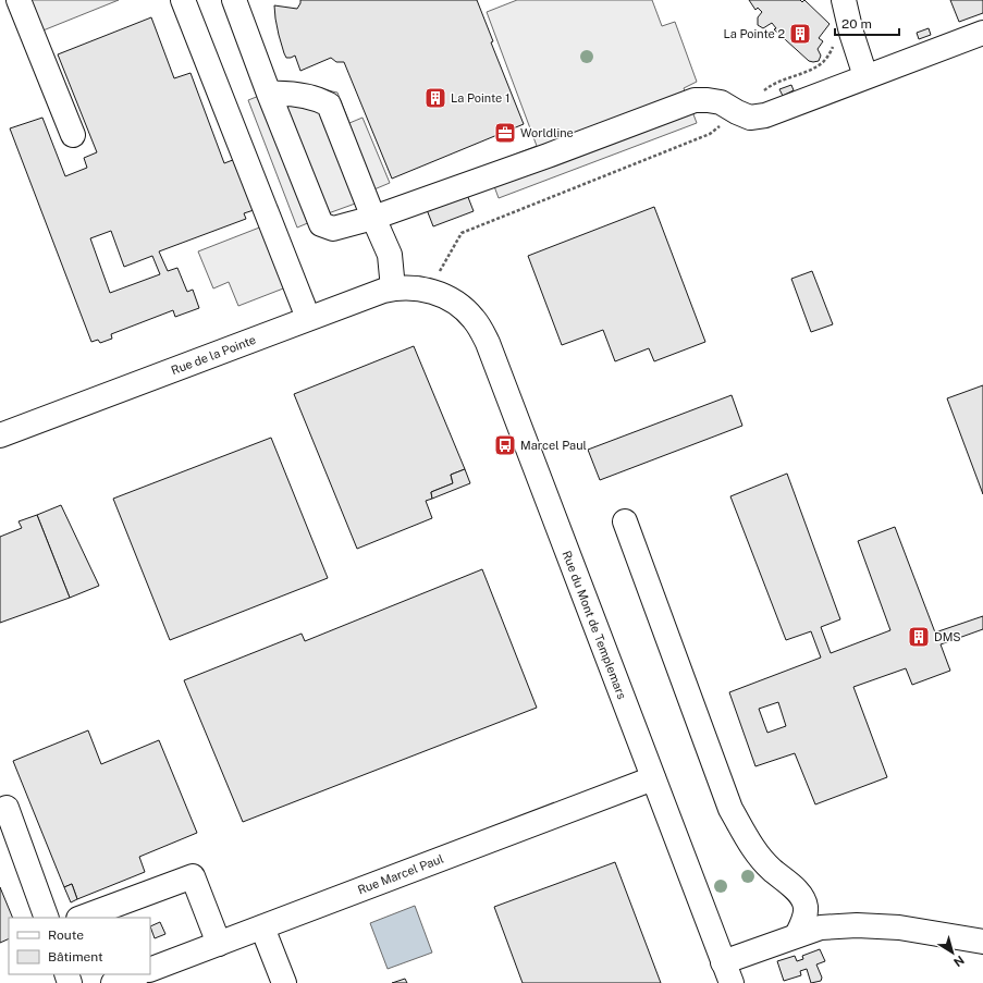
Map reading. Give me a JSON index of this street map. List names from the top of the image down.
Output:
{
  "streets": {
    "street": ["Rue de la Pointe", "Rue du Mont de Templemars", "Rue Marcel Paul"]
  },
  "crossings": [
    ["Rue de la Pointe", "Rue du Mont de Templemars"],
    ["Rue du Mont de Templemars", "Rue Marcel Paul"]
  ],
  "places": {
    "building": ["La Pointe 2", "La Pointe 1", "DMS"],
    "office": ["Worldline"],
    "bus stop": ["Marcel Paul"]
  },
  "legend": ["Route", "Bâtiment"],
  "scale_bar": "20 m",
  "north": "bottom right"
}
